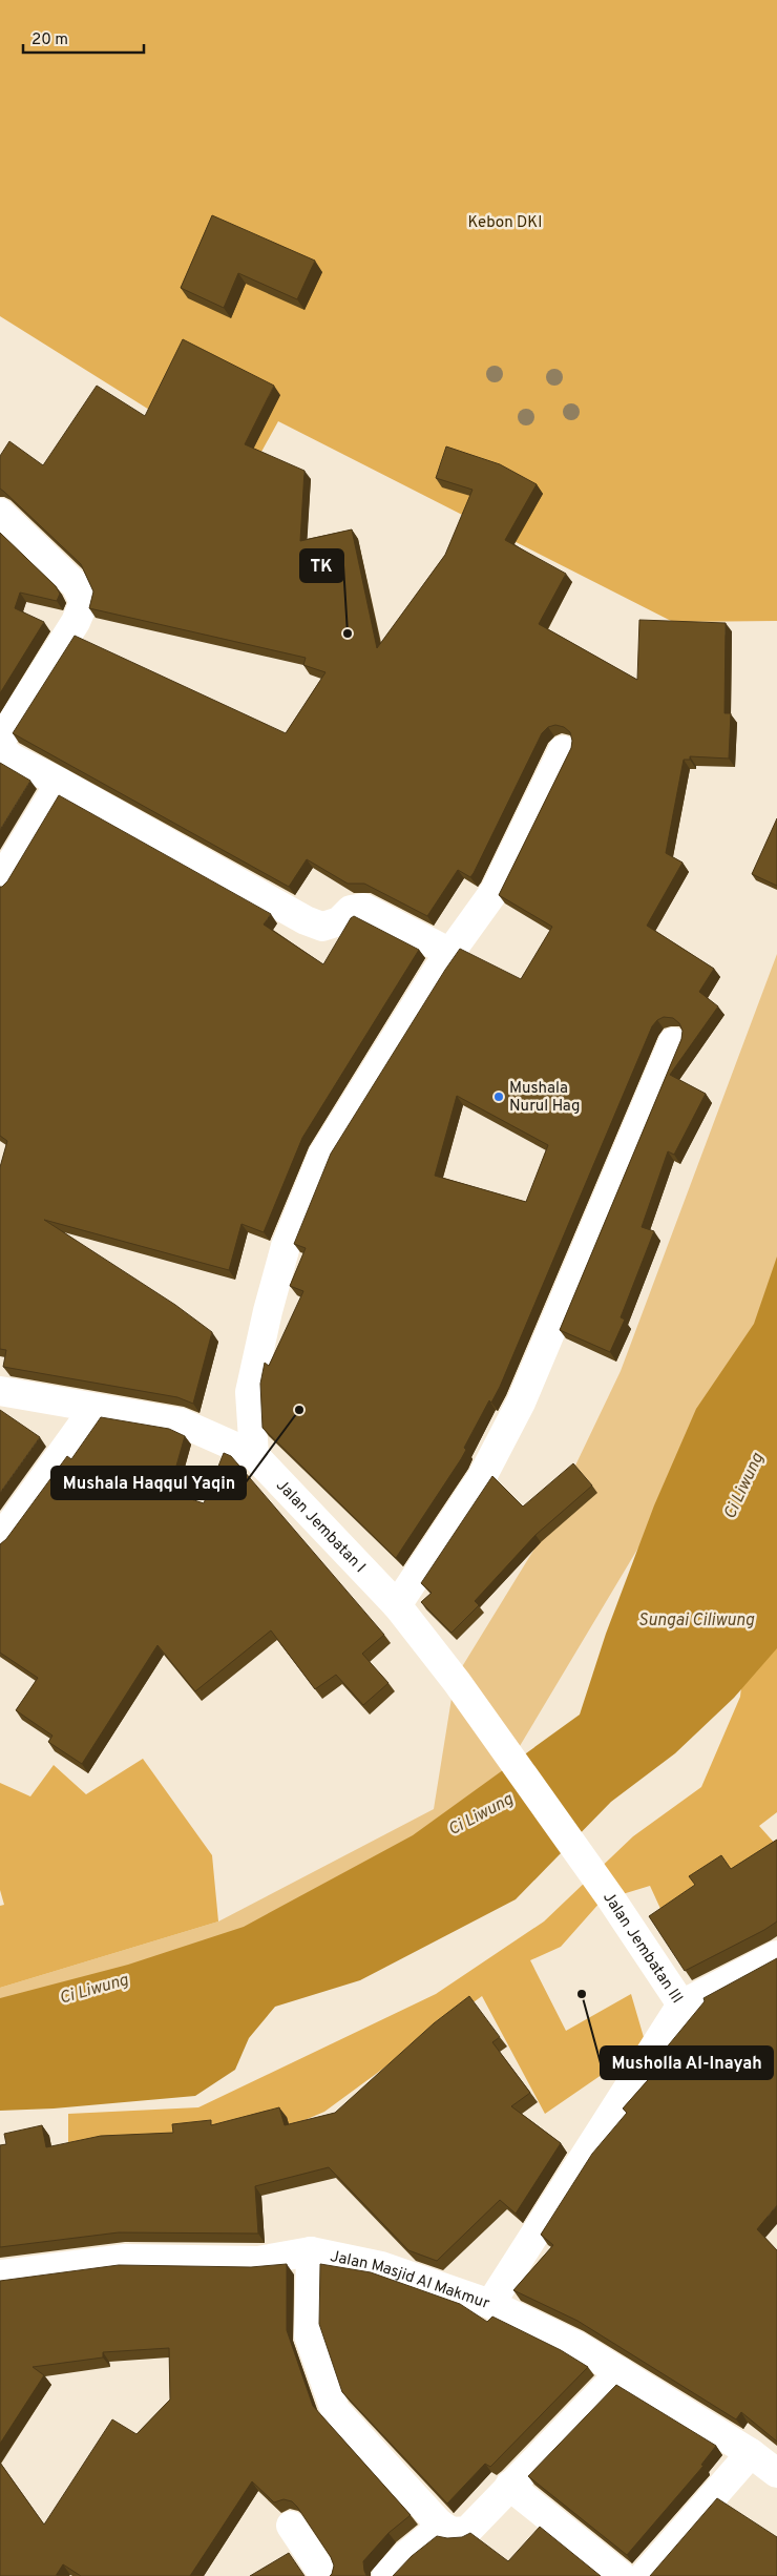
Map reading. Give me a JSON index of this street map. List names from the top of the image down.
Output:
{
  "streets": {
    "street": ["Jalan Jembatan I", "Jalan Jembatan III", "Jalan Masjid Al Makmur"]
  },
  "crossings": [
    ["Jalan Jembatan I", "Jalan Jembatan III"],
    ["Jalan Jembatan III", "Jalan Masjid Al Makmur"]
  ],
  "water": ["Ci Liwung", "Sungai Ciliwung"],
  "parks": ["Kebon DKI"],
  "places": [
    "TK",
    "Mushala Nurul Hag",
    "Mushala Haqqul Yaqin",
    "Musholla Al-Inayah"
  ],
  "scale_bar": "20 m"
}
